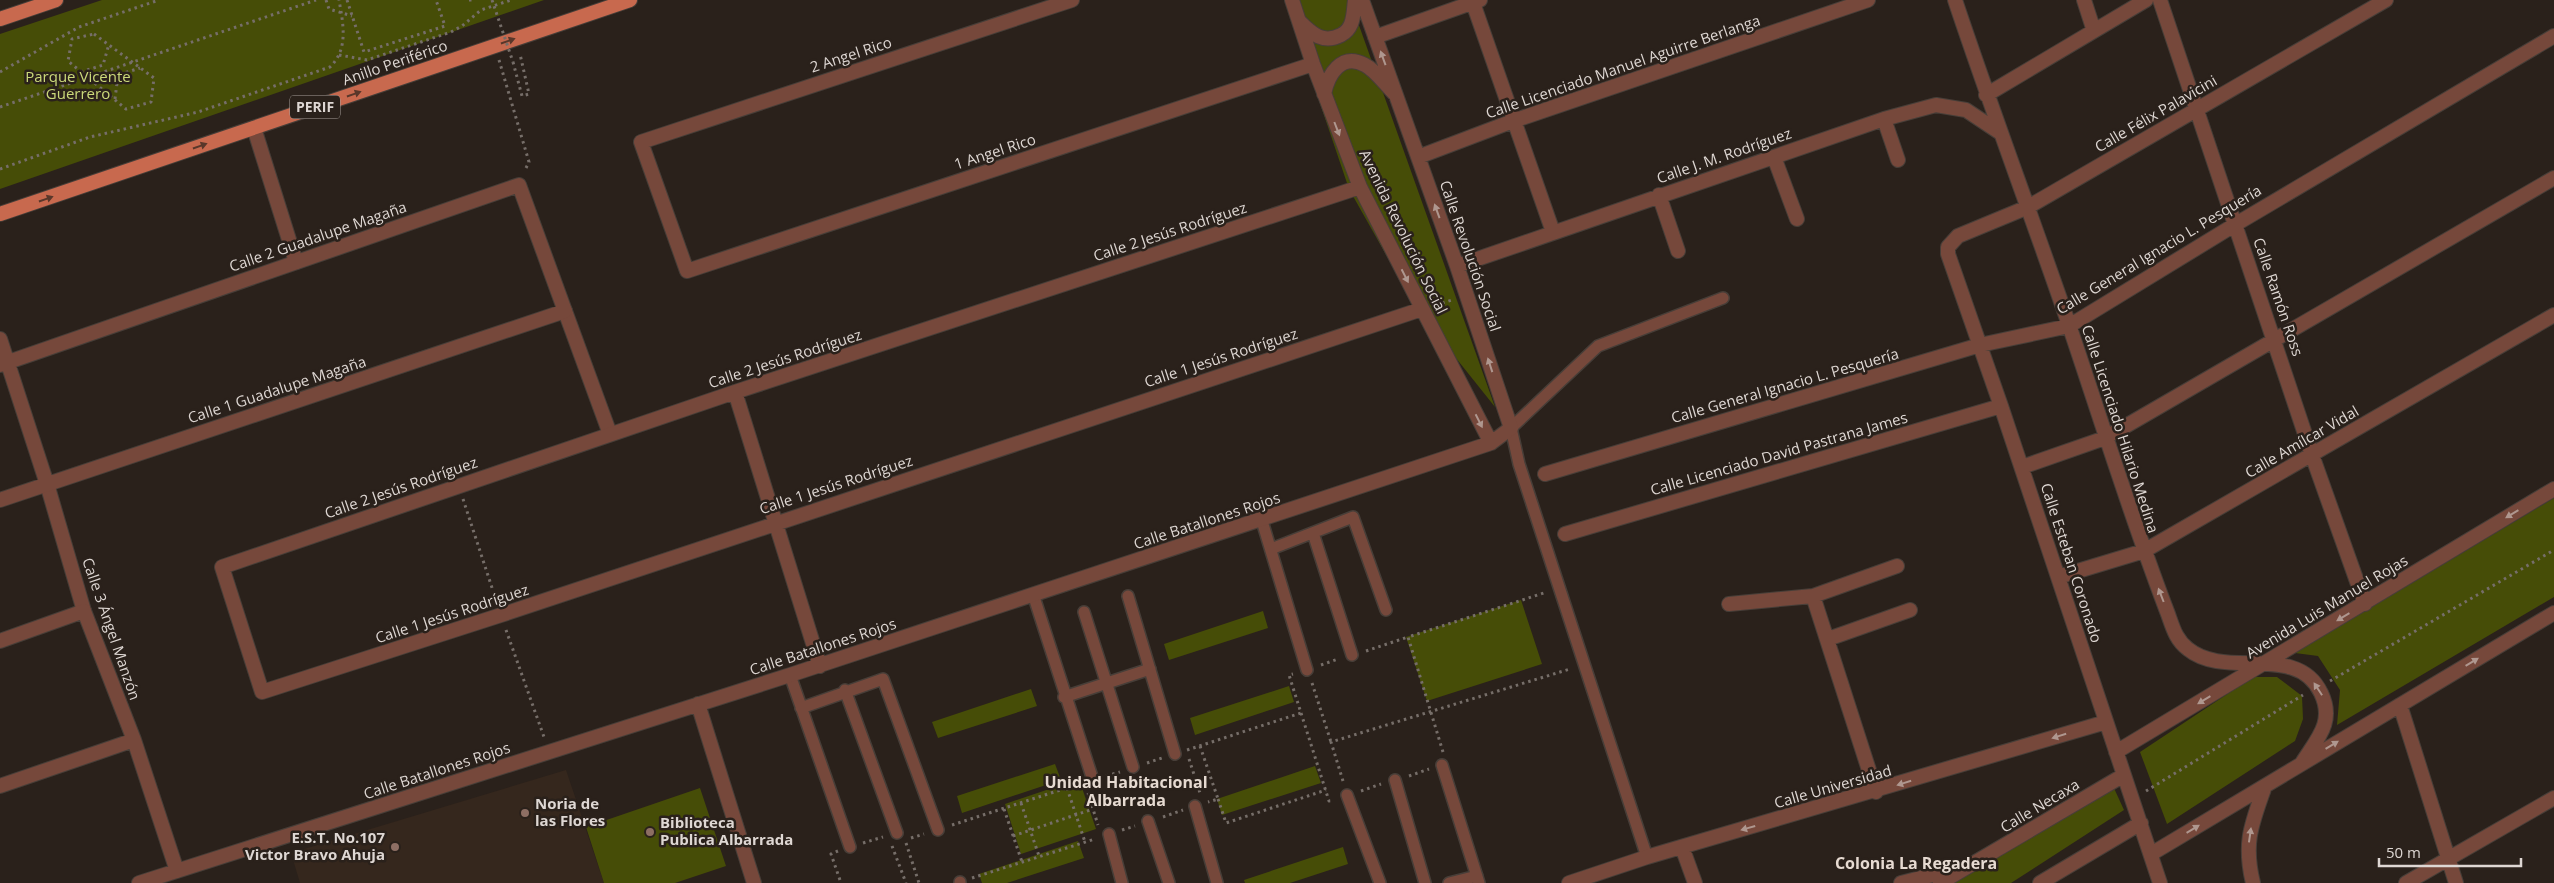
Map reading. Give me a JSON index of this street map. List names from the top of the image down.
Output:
{
  "streets": {
    "main road": ["Anillo Periférico", "PERIF"],
    "street": [
      "2 Angel Rico",
      "Calle Licenciado Manuel Aguirre Berlanga",
      "Calle Félix Palavicini",
      "1 Angel Rico",
      "Calle J. M. Rodríguez",
      "Calle 2 Jesús Rodríguez",
      "Avenida Revolución Social",
      "Calle 2 Guadalupe Magaña",
      "Calle General Ignacio L. Pesquería",
      "Calle Revolución Social",
      "Calle Ramón Ross",
      "Calle 1 Jesús Rodríguez",
      "Calle 1 Guadalupe Magaña",
      "Calle Licenciado Hilario Medina",
      "Calle Amílcar Vidal",
      "Calle Licenciado David Pastrana James",
      "Calle Batallones Rojos",
      "Calle Esteban Coronado",
      "Avenida Luis Manuel Rojas",
      "Calle 3 Ángel Manzón",
      "Calle Universidad",
      "Calle Necaxa"
    ]
  },
  "crossings": [
    ["2 Angel Rico", "1 Angel Rico"],
    ["Calle Licenciado Manuel Aguirre Berlanga", "Calle Revolución Social"],
    ["Calle Félix Palavicini", "Calle Ramón Ross"],
    ["Calle Félix Palavicini", "Calle Licenciado Hilario Medina"],
    ["Calle Félix Palavicini", "Calle Esteban Coronado"],
    ["1 Angel Rico", "Avenida Revolución Social"],
    ["Calle J. M. Rodríguez", "Calle Revolución Social"],
    ["Calle J. M. Rodríguez", "Calle Licenciado Hilario Medina"],
    ["Calle 2 Jesús Rodríguez", "Avenida Revolución Social"],
    ["Calle 2 Jesús Rodríguez", "Calle 1 Jesús Rodríguez"],
    ["Avenida Revolución Social", "Calle Revolución Social"],
    ["Avenida Revolución Social", "Calle 1 Jesús Rodríguez"],
    ["Avenida Revolución Social", "Calle Batallones Rojos"],
    ["Calle 2 Guadalupe Magaña", "Calle 3 Ángel Manzón"],
    ["Calle General Ignacio L. Pesquería", "Calle Ramón Ross"],
    ["Calle General Ignacio L. Pesquería", "Calle Licenciado Hilario Medina"],
    ["Calle General Ignacio L. Pesquería", "Calle Esteban Coronado"],
    ["Calle Revolución Social", "Calle Batallones Rojos"],
    ["Calle Ramón Ross", "Calle Amílcar Vidal"],
    ["Calle Ramón Ross", "Avenida Luis Manuel Rojas"],
    ["Calle 1 Guadalupe Magaña", "Calle 3 Ángel Manzón"],
    ["Calle Licenciado Hilario Medina", "Calle Amílcar Vidal"],
    ["Calle Licenciado Hilario Medina", "Avenida Luis Manuel Rojas"],
    ["Calle Amílcar Vidal", "Calle Esteban Coronado"],
    ["Calle Licenciado David Pastrana James", "Calle Esteban Coronado"],
    ["Calle Batallones Rojos", "Calle 3 Ángel Manzón"],
    ["Calle Esteban Coronado", "Avenida Luis Manuel Rojas"],
    ["Calle Esteban Coronado", "Calle Universidad"],
    ["Calle Esteban Coronado", "Calle Necaxa"]
  ],
  "one_way": ["Anillo Periférico", "Avenida Revolución Social", "Calle Universidad"],
  "districts": ["Unidad Habitacional Albarrada", "Colonia La Regadera"],
  "parks": ["Parque Vicente Guerrero"],
  "places": ["Noria de las Flores", "Biblioteca Publica Albarrada", "E.S.T. No.107 Victor Bravo Ahuja"],
  "scale_bar": "50 m"
}
